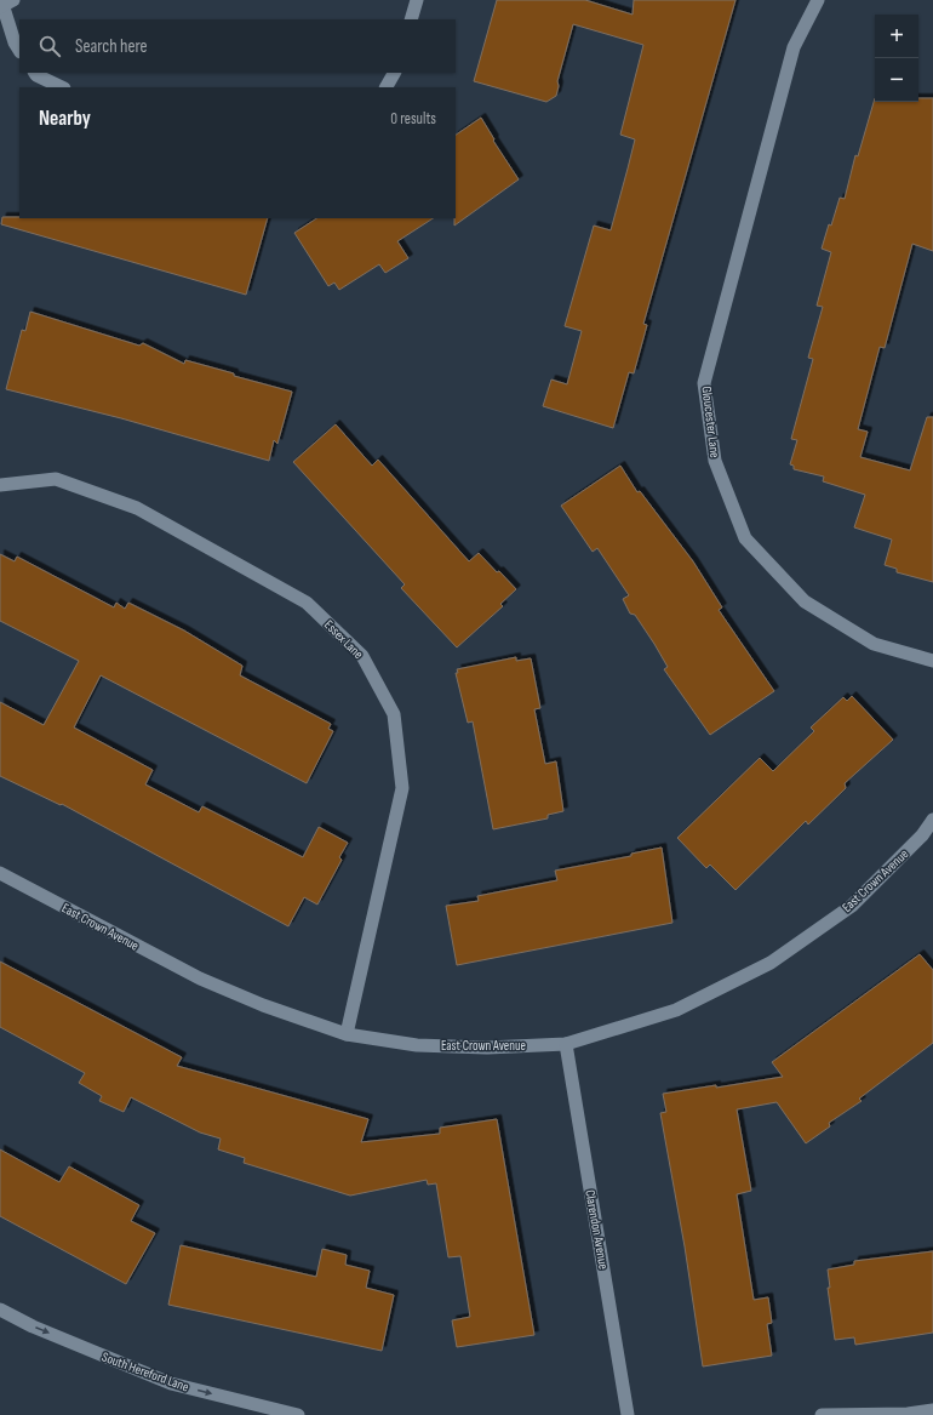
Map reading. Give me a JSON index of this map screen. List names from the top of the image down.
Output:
{
  "streets": {
    "street": [
      "Gloucester Lane",
      "Essex Lane",
      "East Crown Avenue",
      "Clarendon Avenue",
      "South Hereford Lane"
    ]
  },
  "crossings": [
    ["Essex Lane", "East Crown Avenue"],
    ["East Crown Avenue", "Clarendon Avenue"]
  ],
  "one_way": ["South Hereford Lane"],
  "page": {
    "map_buttons": ["+", "−"],
    "search": "Search here",
    "heading": ["Nearby", "0 results"]
  }
}
